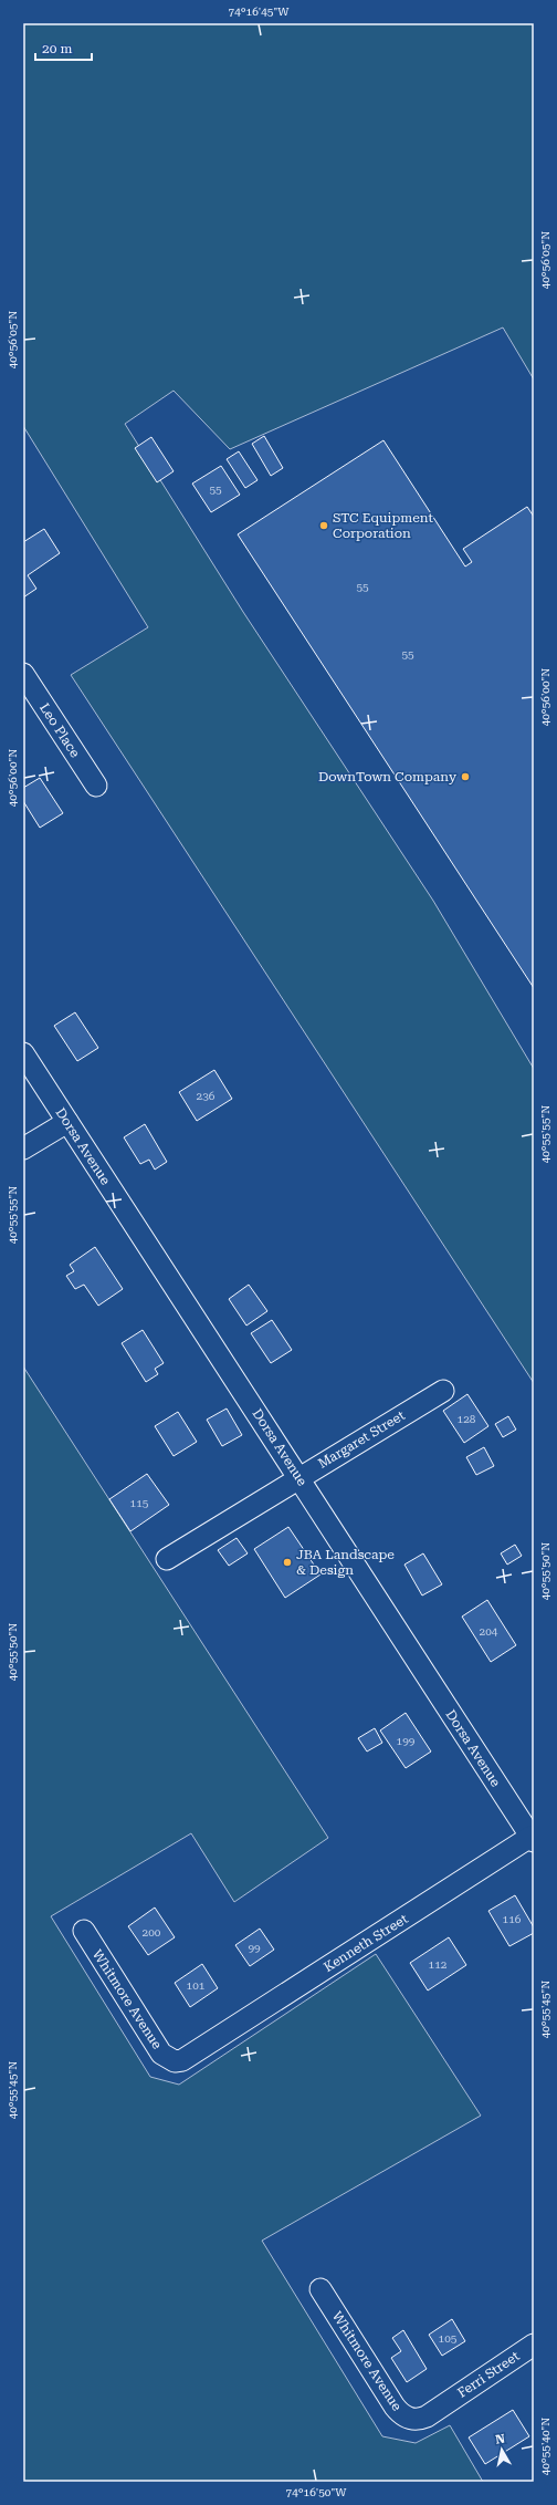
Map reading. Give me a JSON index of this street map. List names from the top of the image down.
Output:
{
  "streets": {
    "street": [
      "Leo Place",
      "Dorsa Avenue",
      "Margaret Street",
      "Kenneth Street",
      "Whitmore Avenue",
      "Ferri Street"
    ]
  },
  "crossings": [
    ["Dorsa Avenue", "Margaret Street"],
    ["Dorsa Avenue", "Kenneth Street"],
    ["Kenneth Street", "Whitmore Avenue"],
    ["Whitmore Avenue", "Ferri Street"]
  ],
  "places": ["STC Equipment Corporation", "DownTown Company", "JBA Landscape & Design"],
  "house_numbers": [
    "55",
    "55",
    "55",
    "236",
    "128",
    "115",
    "204",
    "199",
    "116",
    "200",
    "99",
    "112",
    "101",
    "105"
  ],
  "scale_bar": "20 m",
  "north": "top",
  "coordinates": [
    "74°16'45\"W",
    "40°56'05\"N",
    "40°56'00\"N",
    "40°55'55\"N",
    "40°55'50\"N",
    "40°55'45\"N",
    "40°55'40\"N",
    "74°16'50\"W"
  ]
}
